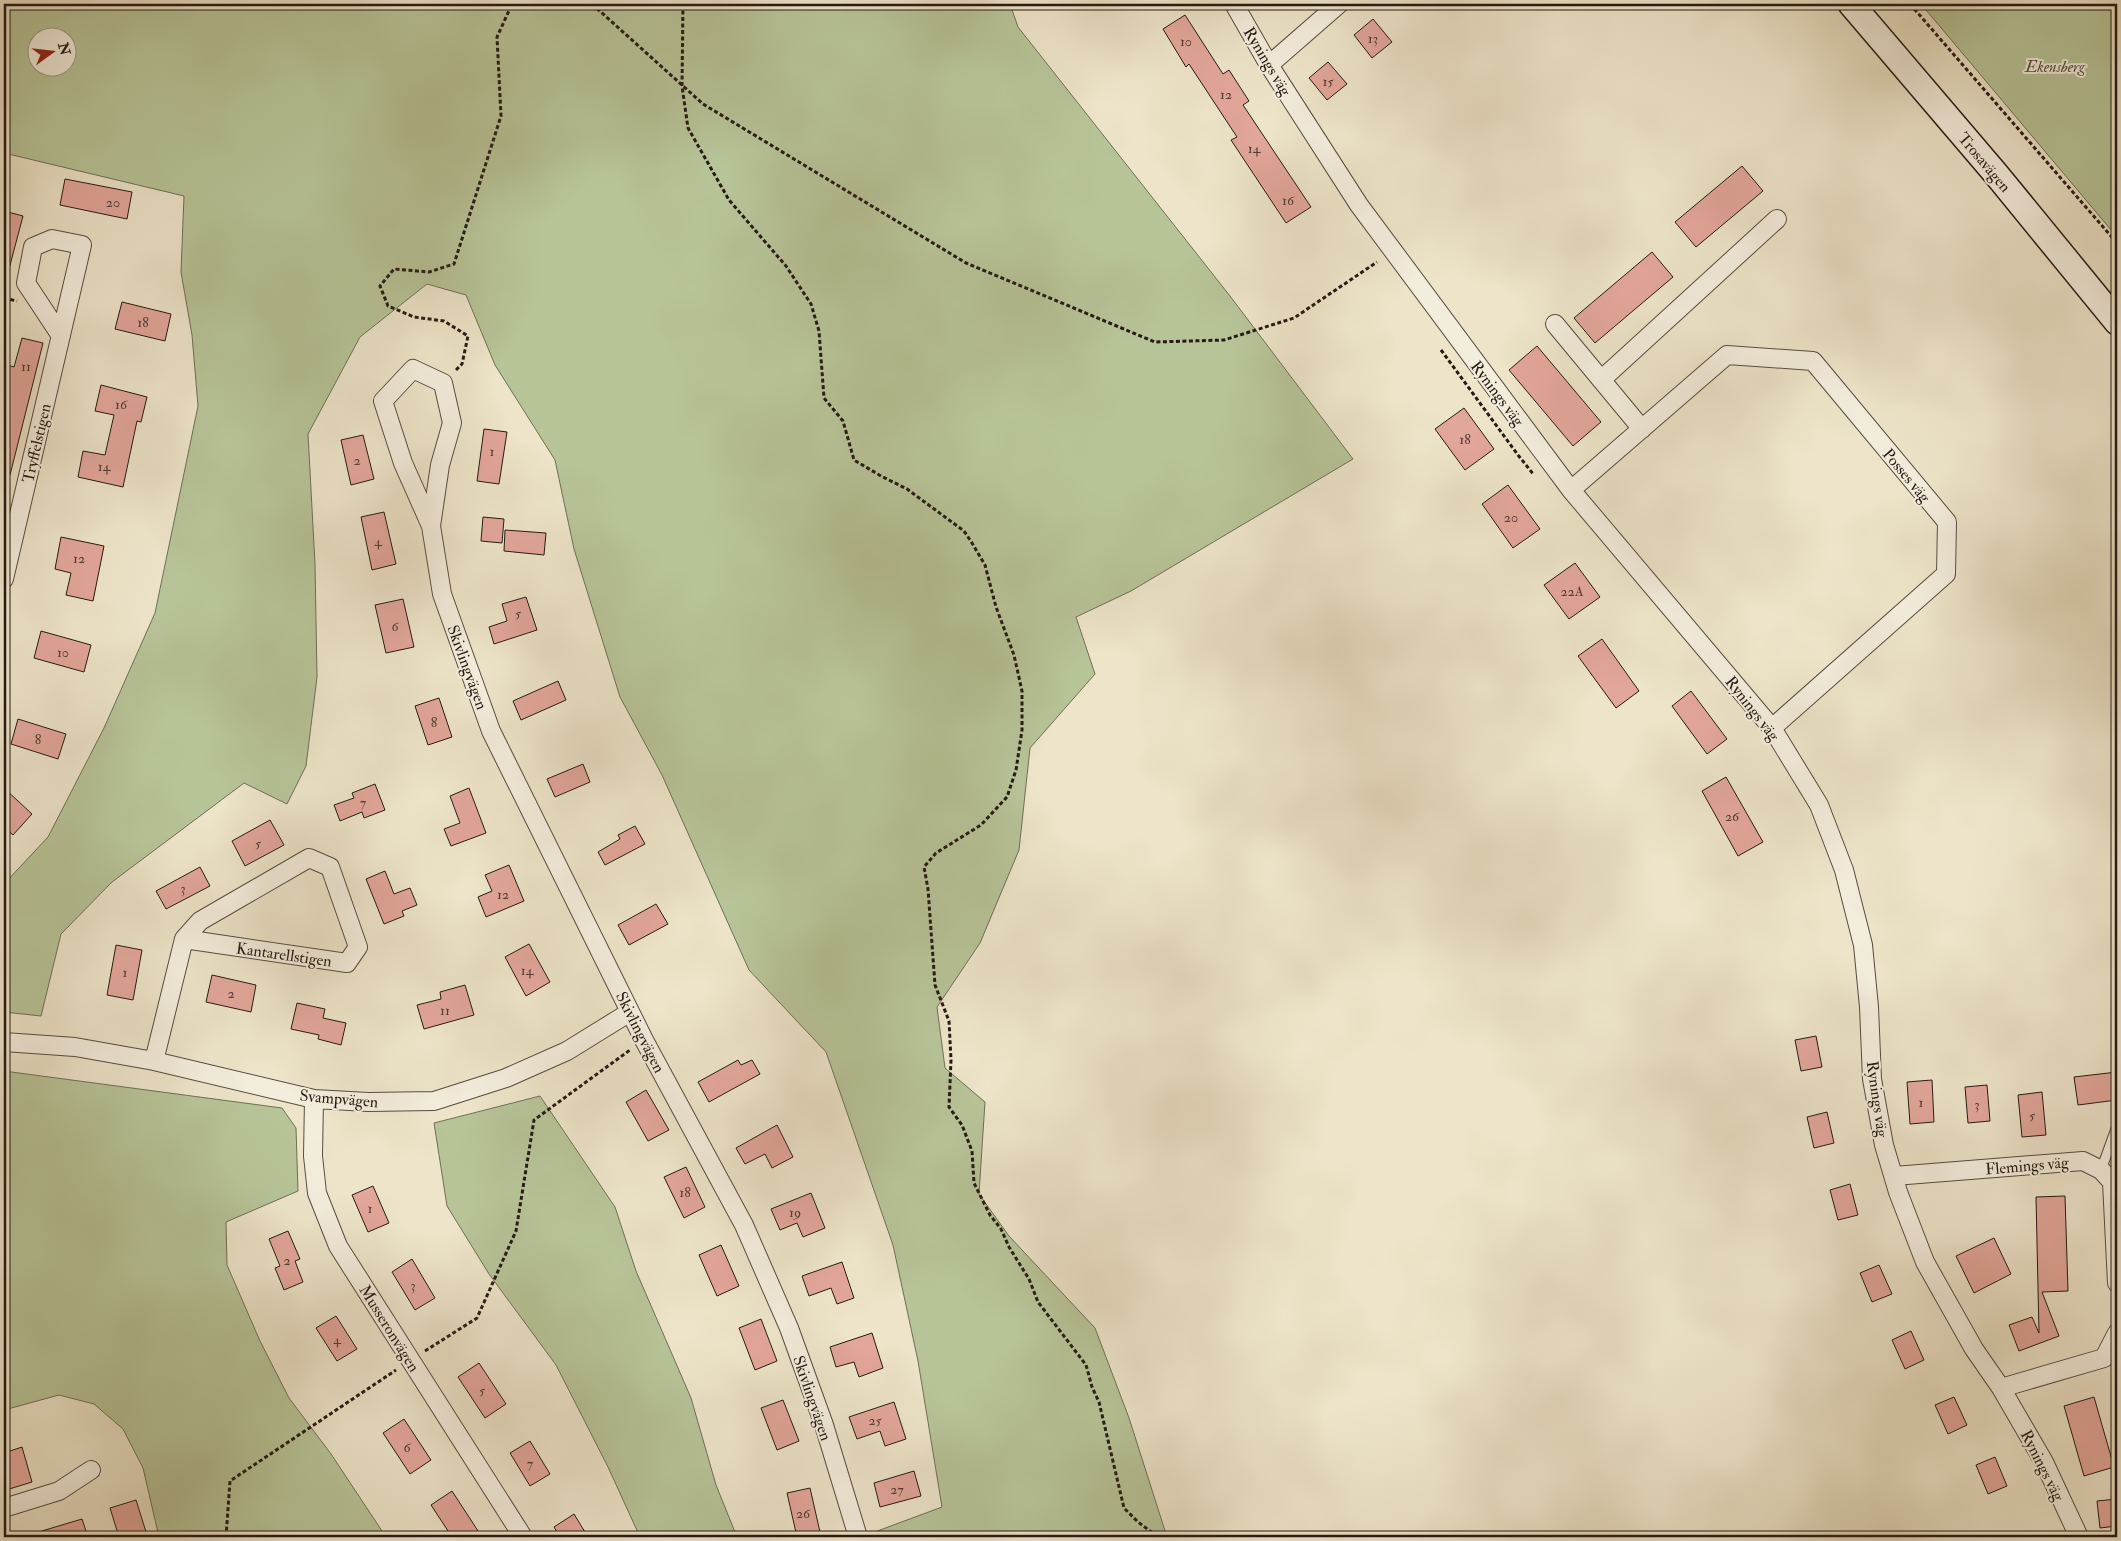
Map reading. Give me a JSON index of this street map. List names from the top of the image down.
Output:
{
  "streets": {
    "main road": ["Trosavägen"],
    "street": [
      "Rynings väg",
      "Tryffelstigen",
      "Posses väg",
      "Skivlingvägen",
      "Kantarellstigen",
      "Svampvägen",
      "Flemings väg",
      "Musseronvägen"
    ]
  },
  "crossings": [
    ["Rynings väg", "Posses väg"],
    ["Rynings väg", "Flemings väg"],
    ["Skivlingvägen", "Svampvägen"],
    ["Kantarellstigen", "Svampvägen"],
    ["Svampvägen", "Musseronvägen"]
  ],
  "parks": ["Ekensberg"],
  "house_numbers": [
    "13",
    "10",
    "15",
    "12",
    "14",
    "16",
    "20",
    "18",
    "11",
    "16",
    "18",
    "1",
    "2",
    "14",
    "20",
    "4",
    "12",
    "22A",
    "5",
    "6",
    "10",
    "8",
    "8",
    "7",
    "26",
    "5",
    "3",
    "12",
    "14",
    "1",
    "2",
    "11",
    "1",
    "3",
    "5",
    "18",
    "1",
    "19",
    "2",
    "3",
    "4",
    "5",
    "25",
    "6",
    "7",
    "27",
    "26"
  ],
  "north": "right"
}
